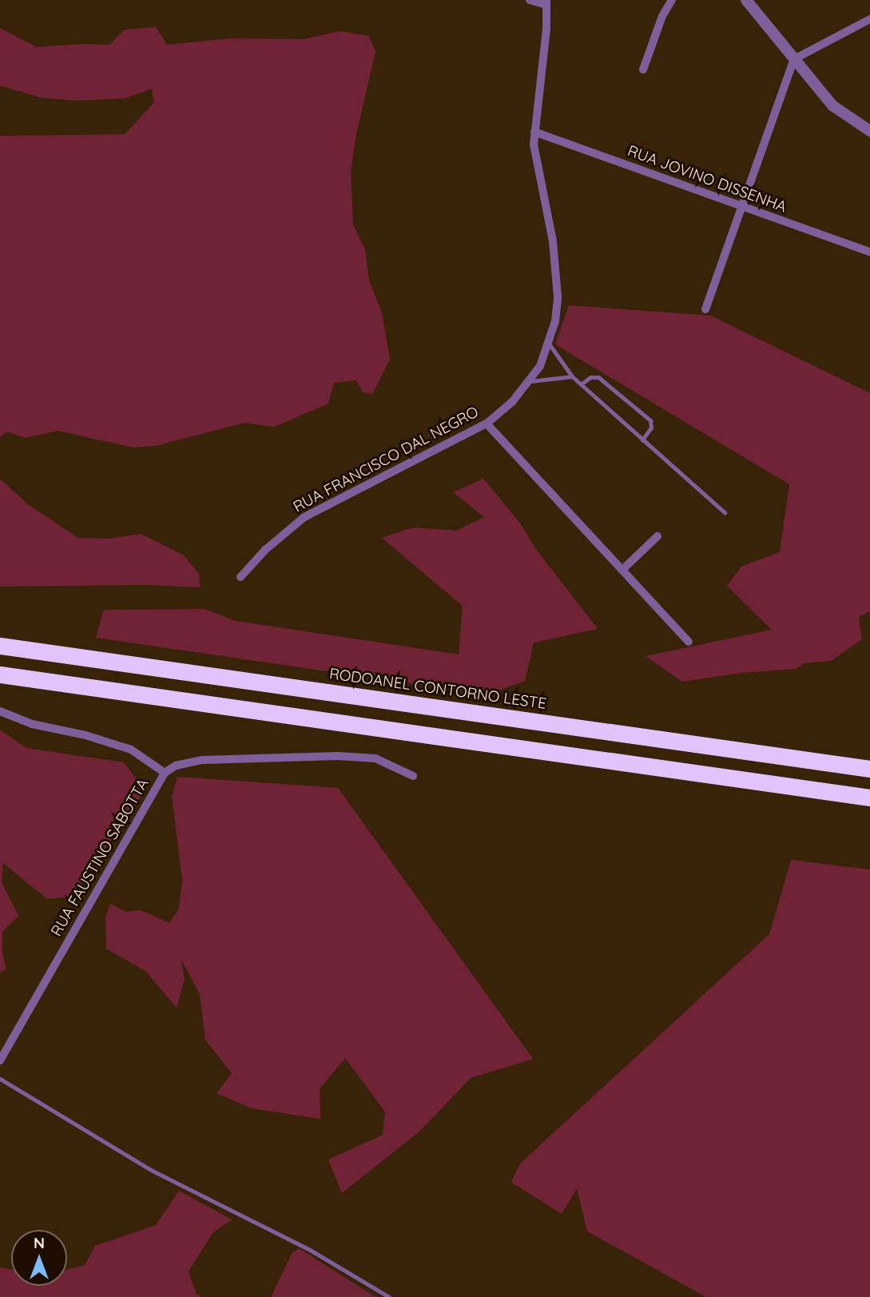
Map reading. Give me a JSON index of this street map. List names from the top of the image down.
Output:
{
  "streets": {
    "highway": ["RODOANEL CONTORNO LESTE"],
    "street": ["RUA JOVINO DISSENHA", "RUA FRANCISCO DAL NEGRO", "RUA FAUSTINO SABOTTA"]
  },
  "crossings": [
    ["RUA JOVINO DISSENHA", "RUA FRANCISCO DAL NEGRO"]
  ],
  "north": "top"
}
